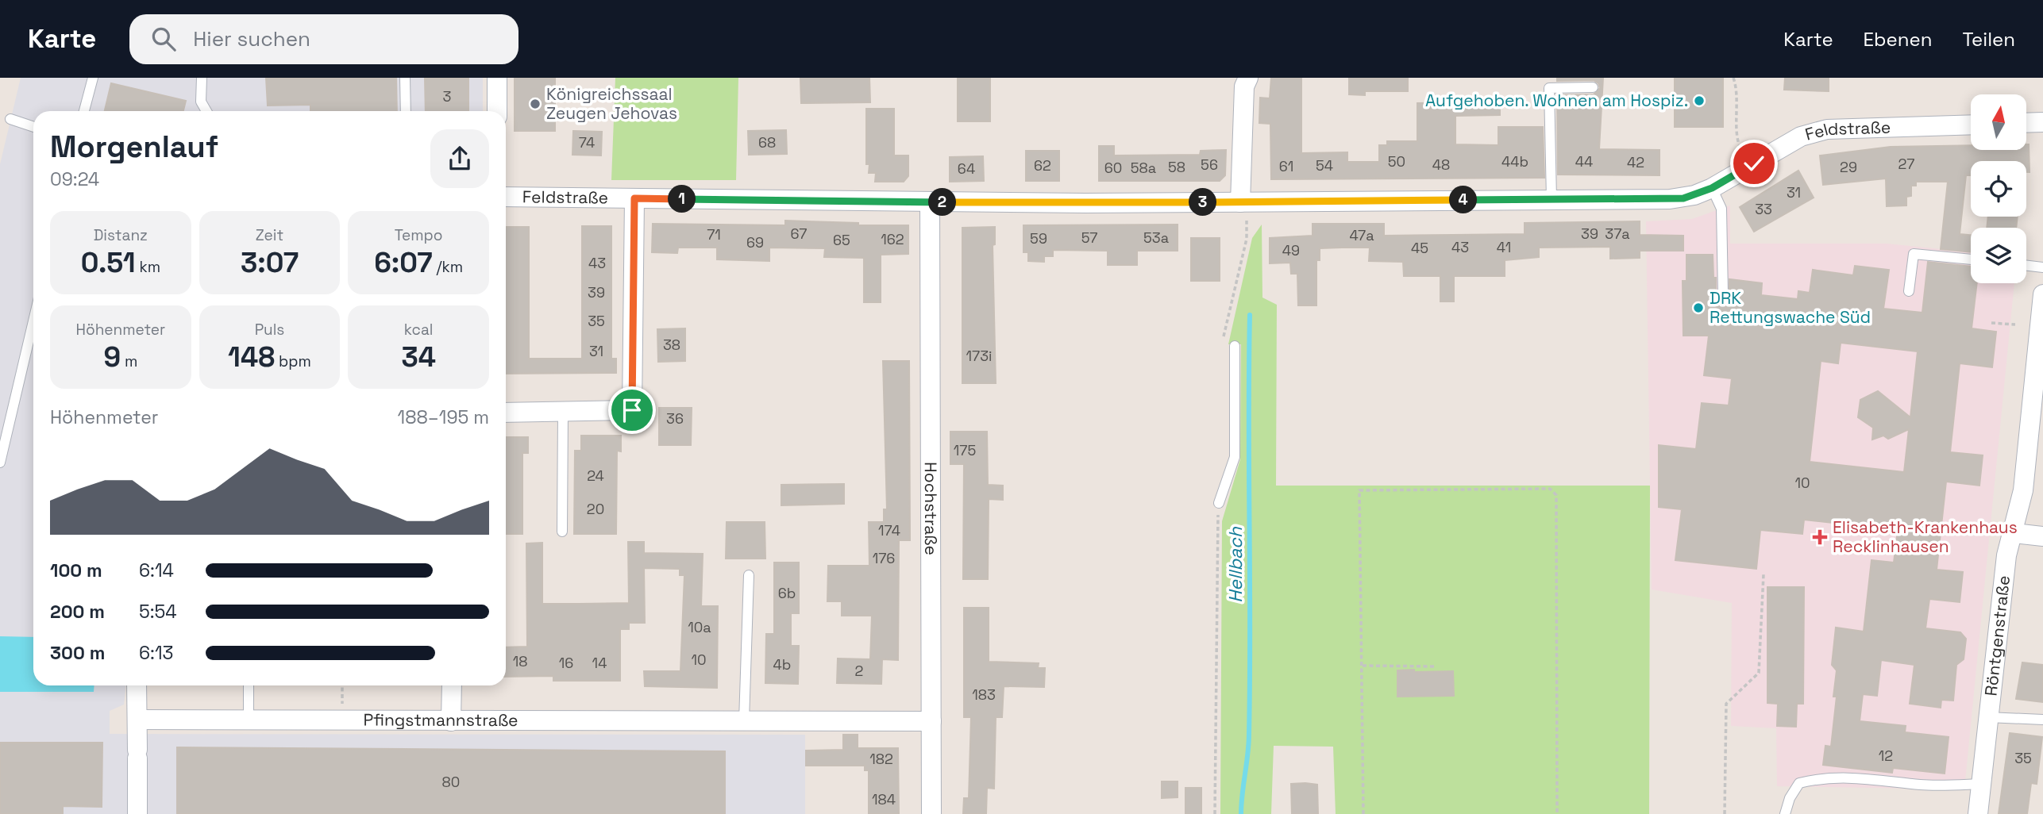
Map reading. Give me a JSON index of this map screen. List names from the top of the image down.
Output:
{
  "streets": {
    "street": [
      "Feldstraße",
      "Hochstraße",
      "Röntgenstraße",
      "Pfingstmannstraße"
    ]
  },
  "crossings": [
    ["Feldstraße", "Hochstraße"],
    ["Hochstraße", "Pfingstmannstraße"]
  ],
  "water": ["Hellbach"],
  "places": {
    "other": ["Aufgehoben. Wohnen am Hospiz.", "Königreichssaal Zeugen Jehovas", "DRK Rettungswache Süd"],
    "health": ["Elisabeth-Krankenhaus Recklinhausen"]
  },
  "house_numbers": [
    "3",
    "74",
    "68",
    "50",
    "44b",
    "44",
    "42",
    "27",
    "56",
    "48",
    "62",
    "54",
    "61",
    "58",
    "29",
    "60",
    "58a",
    "64",
    "31",
    "33",
    "67",
    "39",
    "37a",
    "71",
    "47a",
    "57",
    "53a",
    "59",
    "162",
    "65",
    "69",
    "43",
    "41",
    "45",
    "49",
    "43",
    "39",
    "35",
    "38",
    "31",
    "173i",
    "36",
    "175",
    "24",
    "10",
    "20",
    "174",
    "176",
    "6b",
    "10a",
    "10",
    "18",
    "16",
    "14",
    "4b",
    "2",
    "183",
    "12",
    "35",
    "182",
    "80",
    "184"
  ],
  "north": "top",
  "page": {
    "header": "Karte",
    "search": "Hier suchen",
    "nav": ["Karte", "Ebenen", "Teilen"],
    "heading": ["Morgenlauf", "09:24"],
    "pins": [
      "1",
      "4",
      "2",
      "3"
    ],
    "stats": [
      ["Distanz", "0.51 km"],
      ["Zeit", "3:07"],
      ["Tempo", "6:07 /km"],
      ["Höhenmeter", "9 m"],
      ["Puls", "148 bpm"],
      ["kcal", "34"]
    ],
    "chart": ["Höhenmeter", "188–195 m"],
    "list": [
      {
        "name": "100 m",
        "note": "6:14"
      },
      {
        "name": "200 m",
        "note": "5:54"
      },
      {
        "name": "300 m",
        "note": "6:13"
      }
    ]
  }
}
